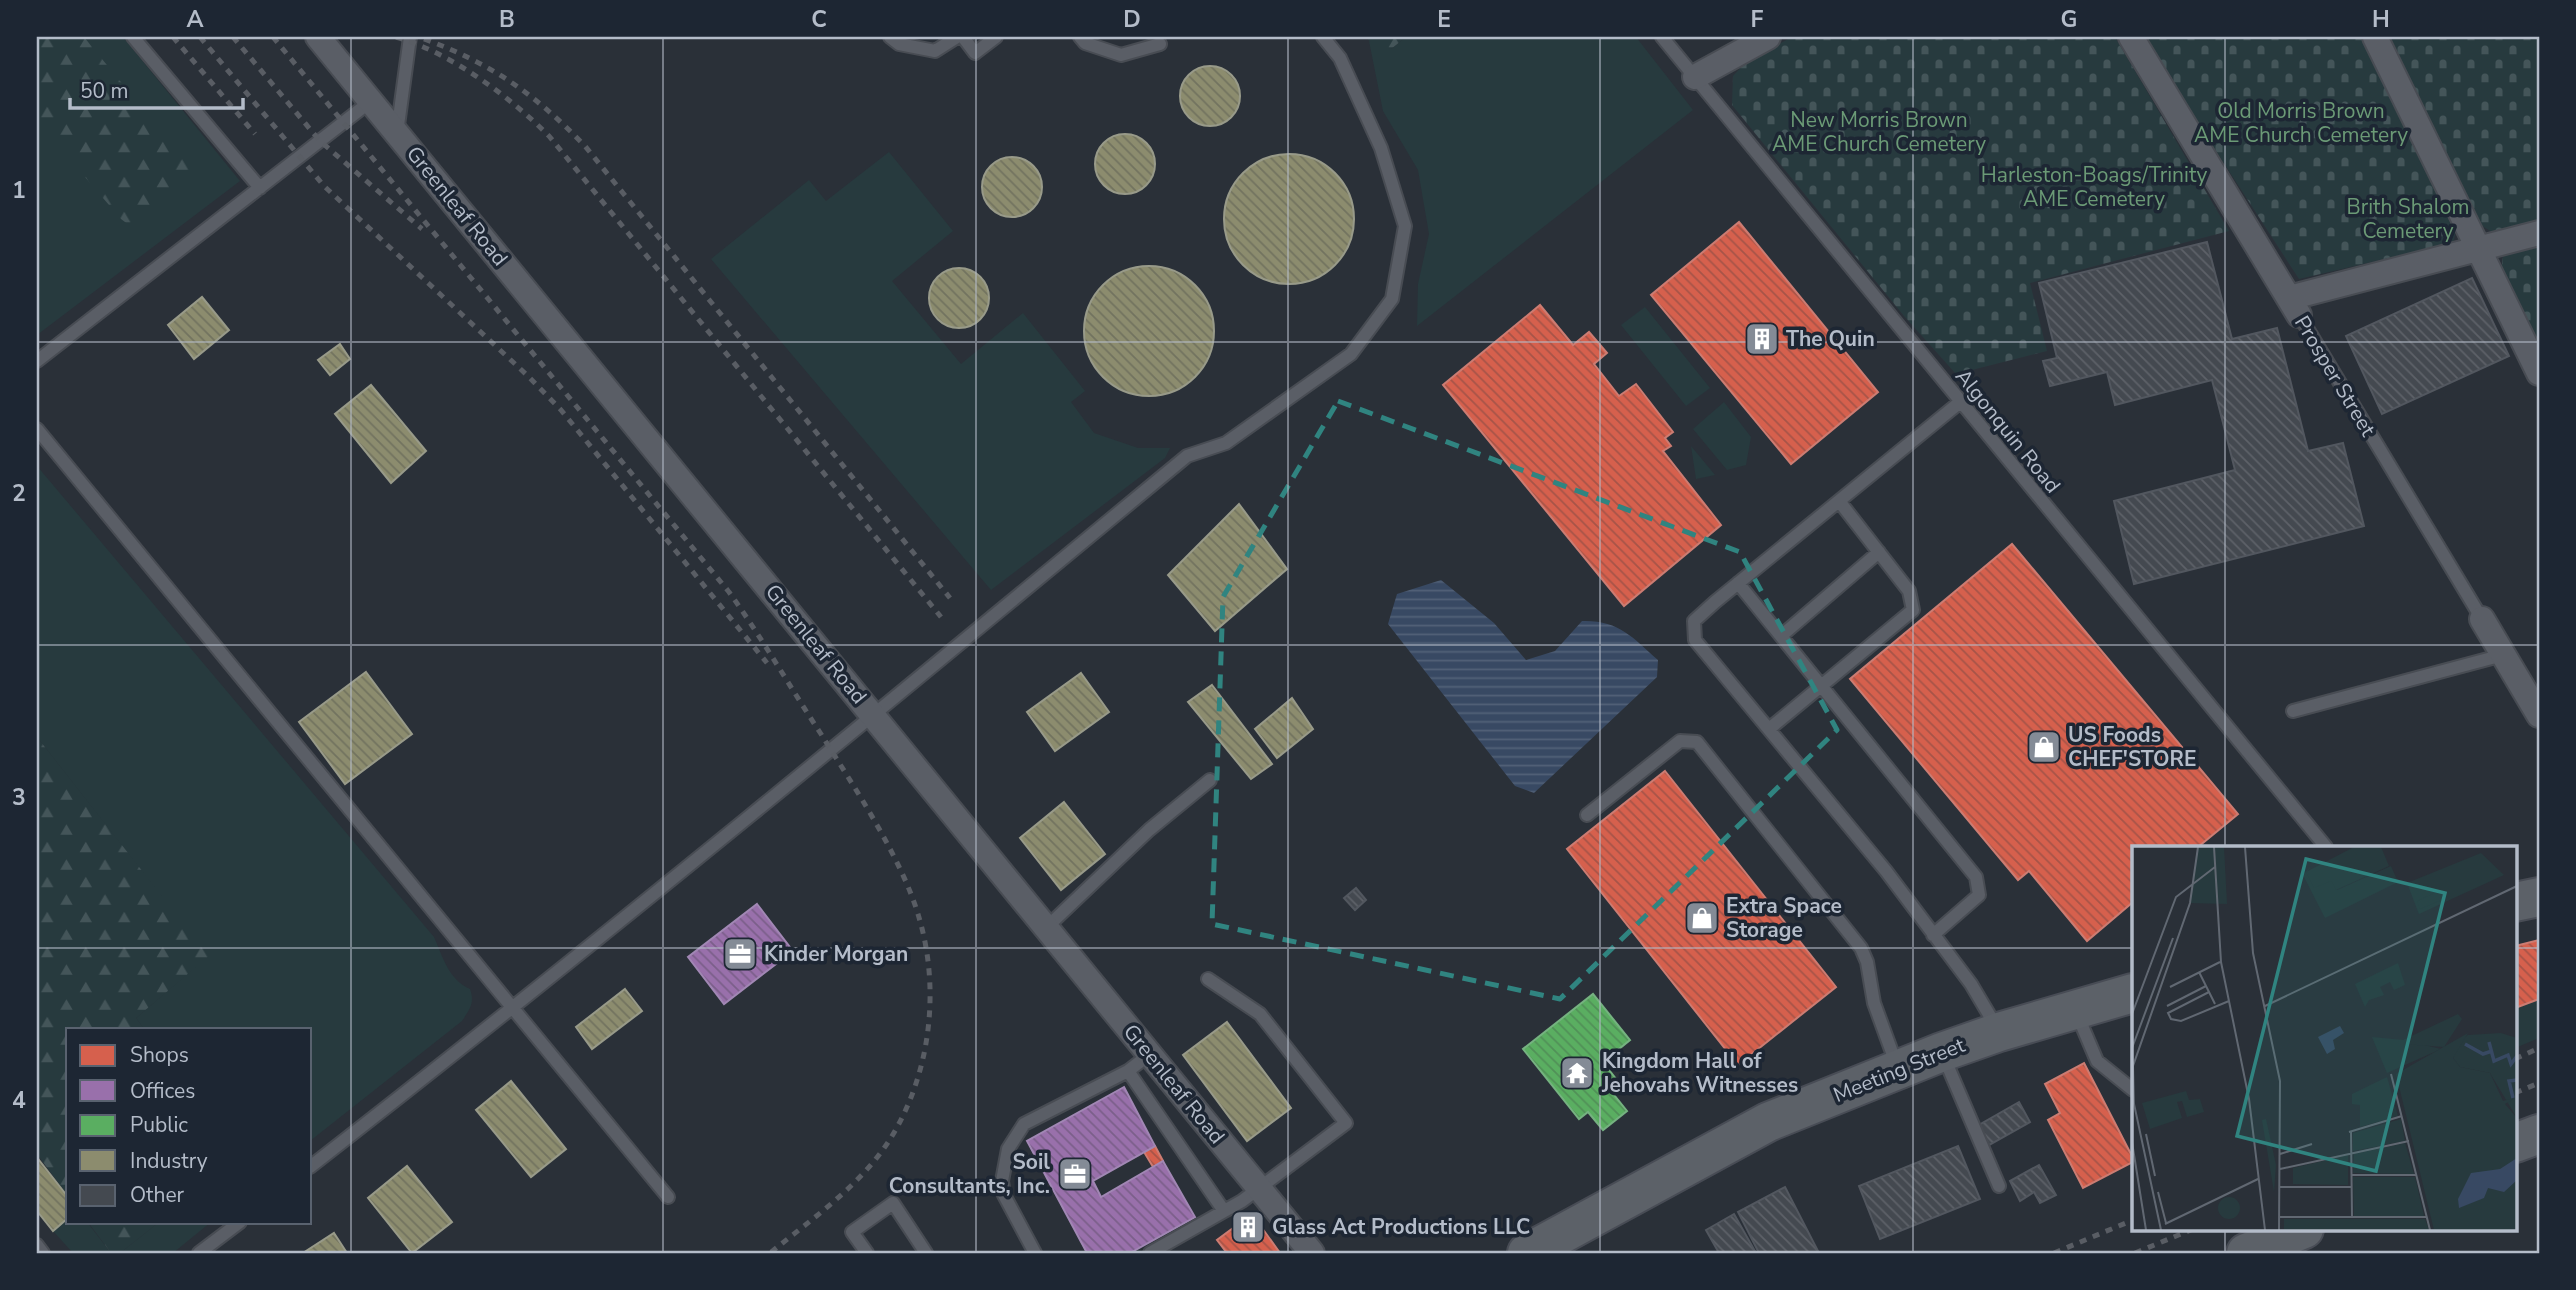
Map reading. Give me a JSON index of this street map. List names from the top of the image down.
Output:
{
  "streets": {
    "main road": ["Meeting Street"],
    "street": ["Greenleaf Road", "Prosper Street"],
    "lane": ["Algonquin Road"]
  },
  "parks": [
    "Old Morris Brown AME Church Cemetery",
    "New Morris Brown AME Church Cemetery",
    "Harleston-Boags/Trinity AME Cemetery",
    "Brith Shalom Cemetery"
  ],
  "places": {
    "building": ["The Quin", "Glass Act Productions LLC"],
    "shop": ["US Foods CHEF'STORE", "Extra Space Storage"],
    "office": ["Kinder Morgan", "Soil Consultants, Inc."],
    "temple": ["Kingdom Hall of Jehovahs Witnesses"]
  },
  "legend": [
    "Shops",
    "Offices",
    "Public",
    "Industry",
    "Other"
  ],
  "scale_bar": "50 m",
  "grid": {
    "columns": [
      "A",
      "B",
      "C",
      "D",
      "E",
      "F",
      "G",
      "H"
    ],
    "rows": [
      "1",
      "2",
      "3",
      "4"
    ]
  }
}
